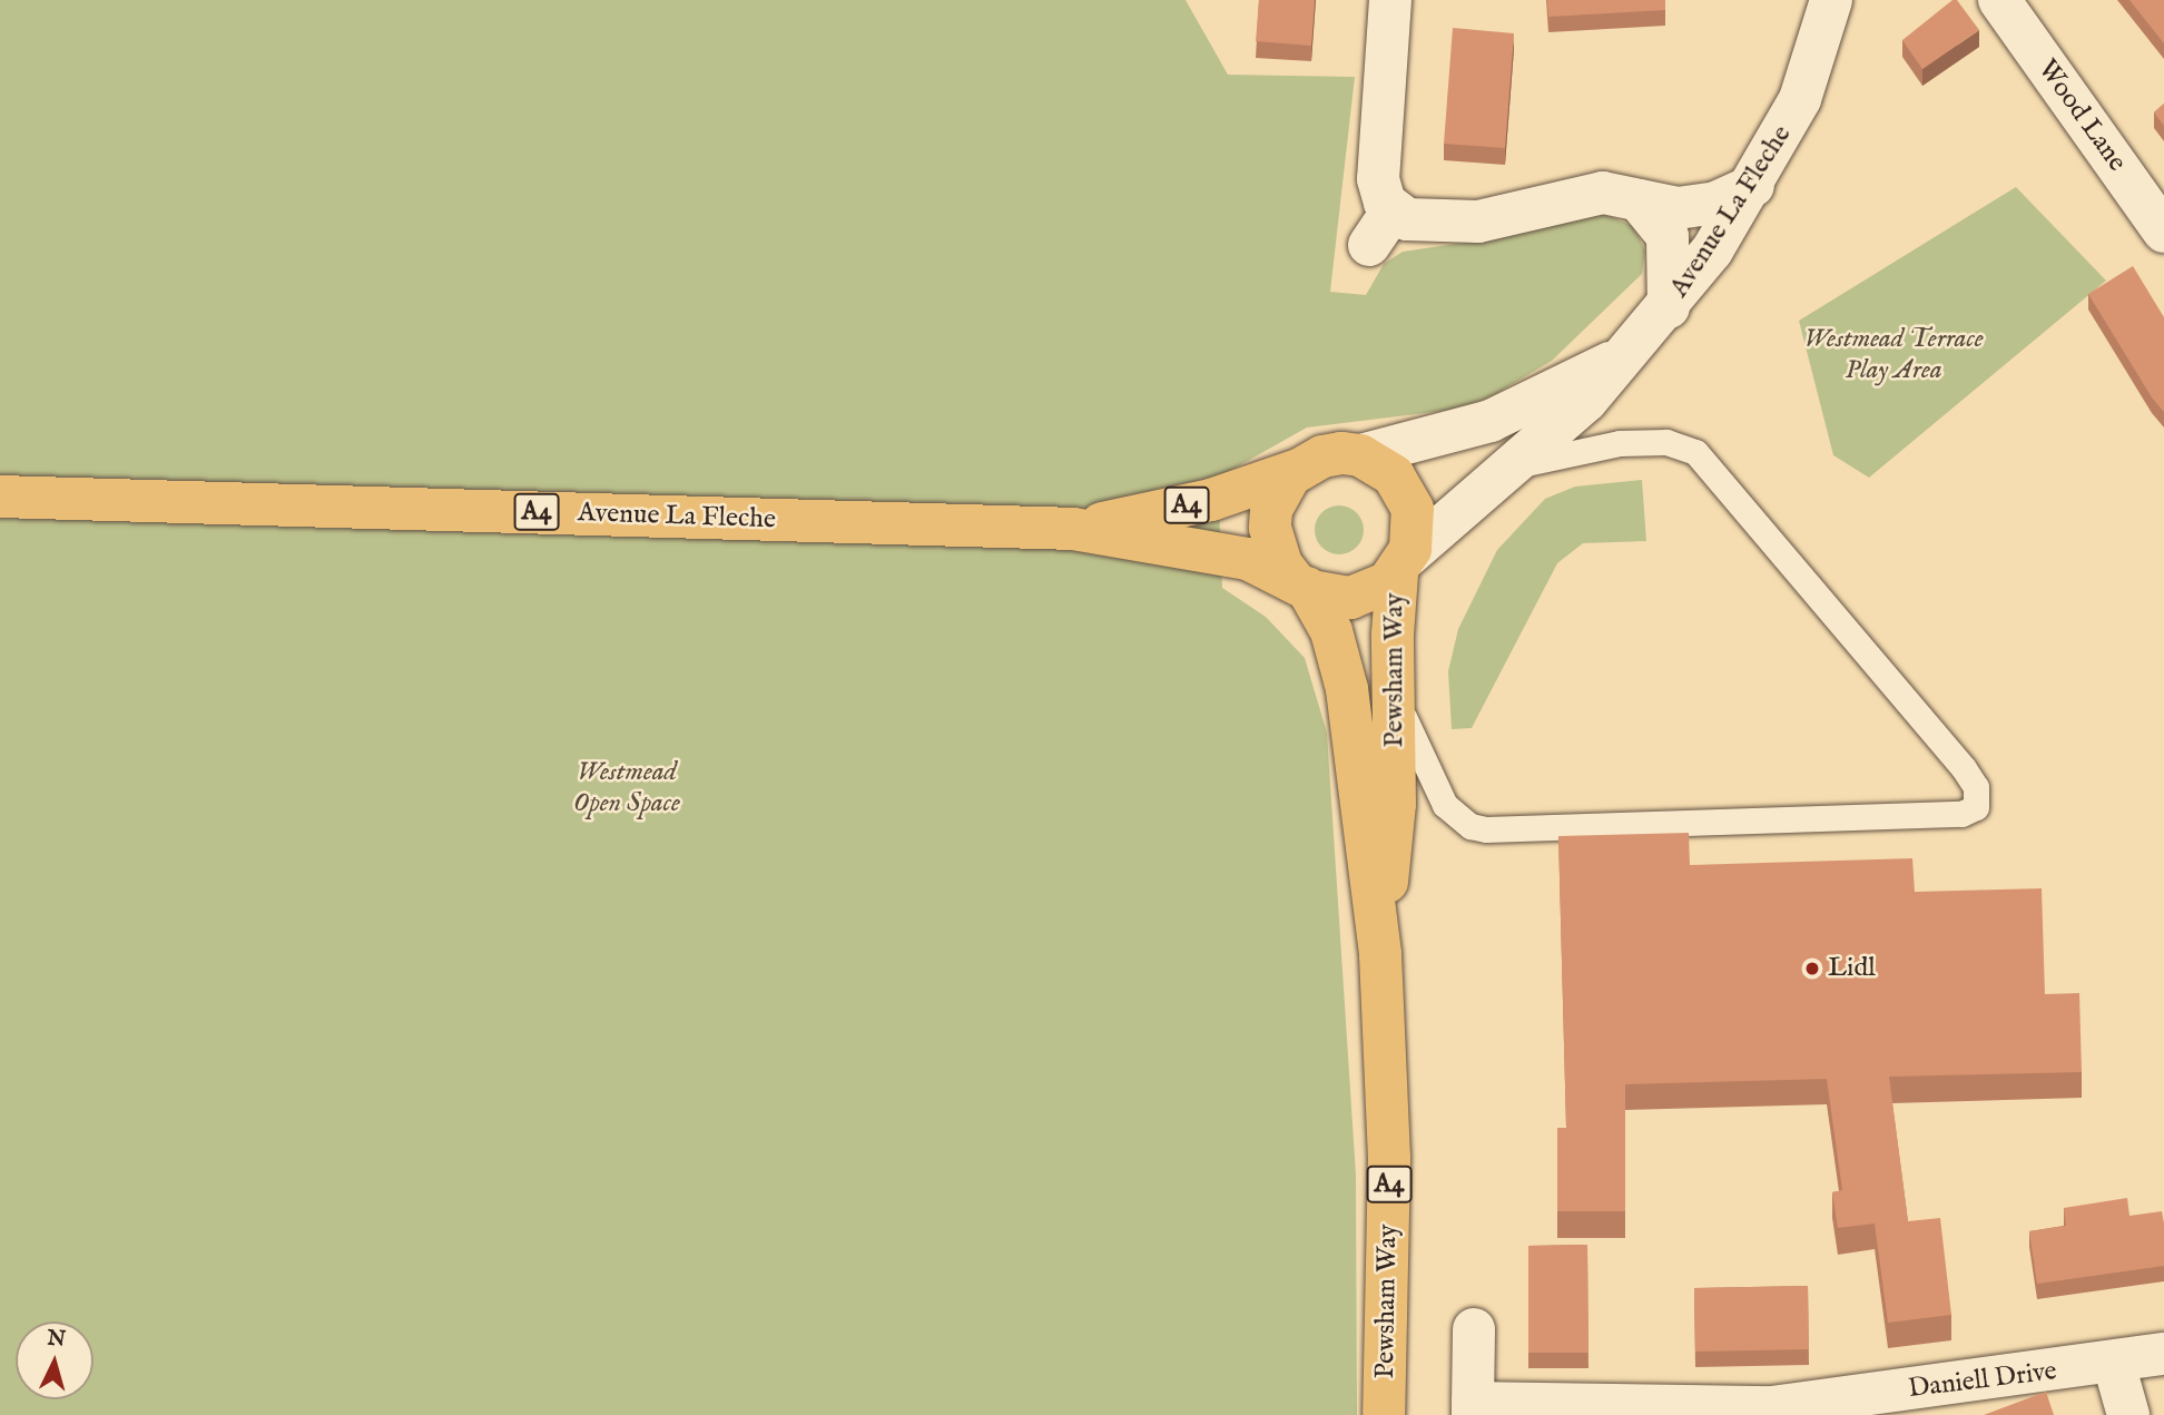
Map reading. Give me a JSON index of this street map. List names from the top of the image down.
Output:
{
  "streets": {
    "main road": ["Avenue La Fleche", "A4", "Pewsham Way"],
    "street": ["Wood Lane", "Daniell Drive"]
  },
  "crossings": [
    ["Avenue La Fleche", "A4"],
    ["Avenue La Fleche", "Pewsham Way"],
    ["A4", "Pewsham Way"]
  ],
  "parks": ["Westmead Terrace Play Area", "Westmead Open Space"],
  "places": ["Lidl"],
  "north": "top"
}
